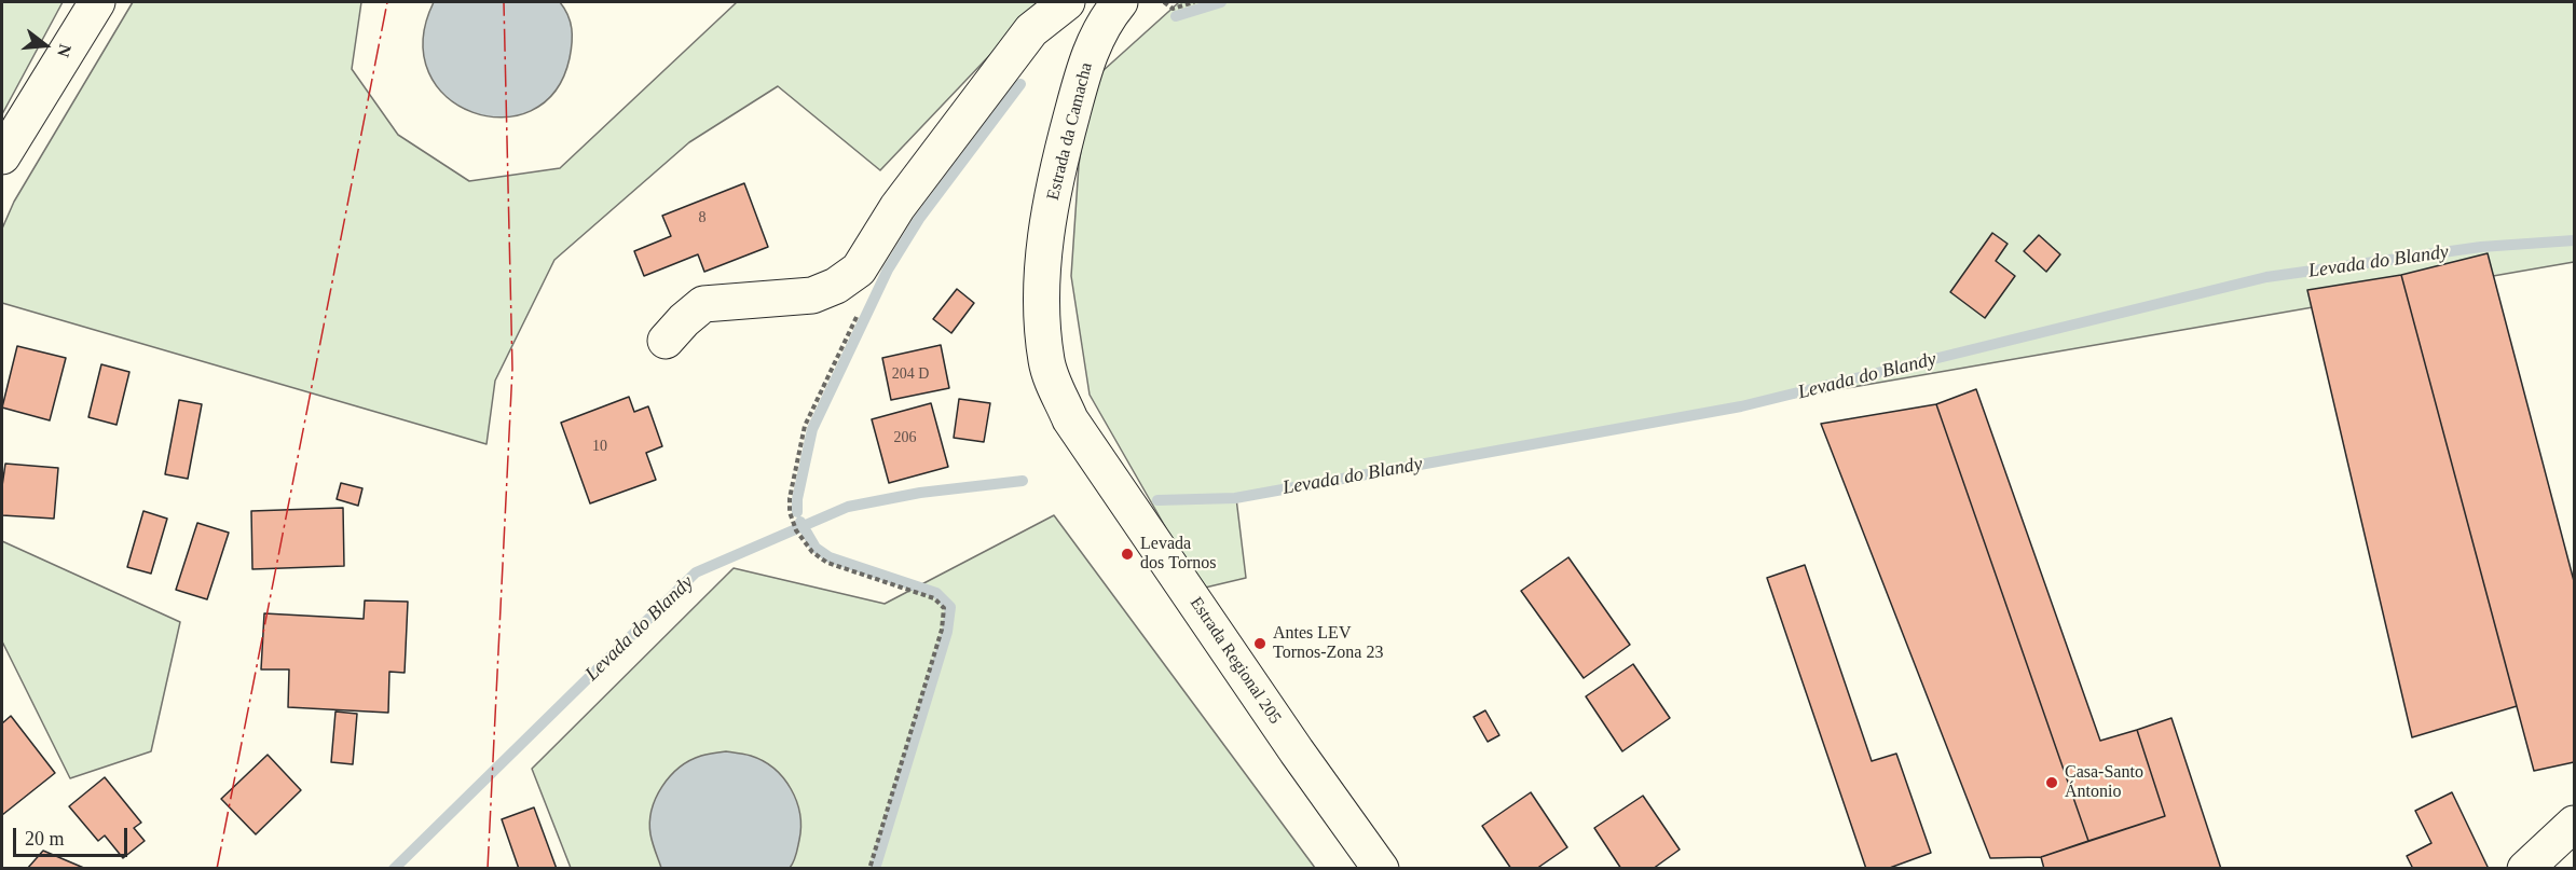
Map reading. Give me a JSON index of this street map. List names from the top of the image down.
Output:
{
  "streets": {
    "main road": ["Estrada da Camacha", "Estrada Regional 205"]
  },
  "crossings": [
    ["Estrada da Camacha", "Estrada Regional 205"]
  ],
  "water": ["Levada do Blandy"],
  "places": ["Levada dos Tornos", "Antes LEV Tornos-Zona 23", "Casa-Santo Ántonio"],
  "house_numbers": [
    "8",
    "204 D",
    "206",
    "10"
  ],
  "scale_bar": "20 m",
  "north": "right"
}
